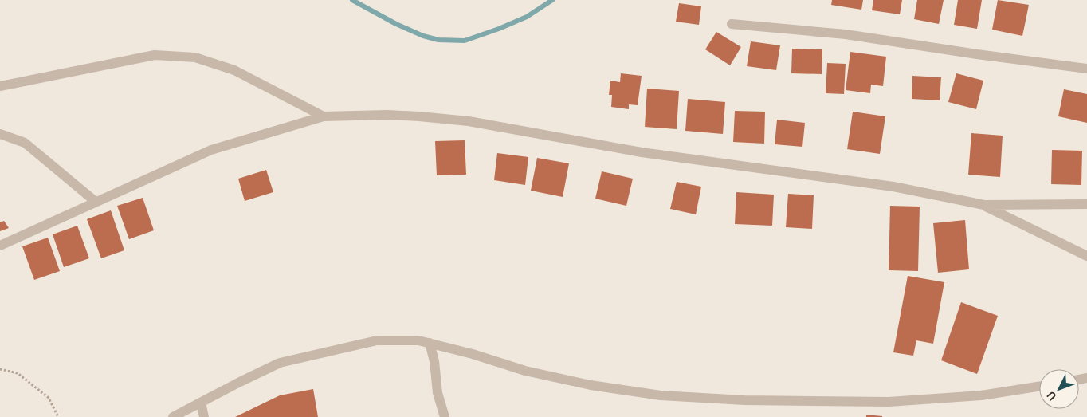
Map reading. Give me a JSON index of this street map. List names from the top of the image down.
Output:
{
  "north": "bottom left"
}
